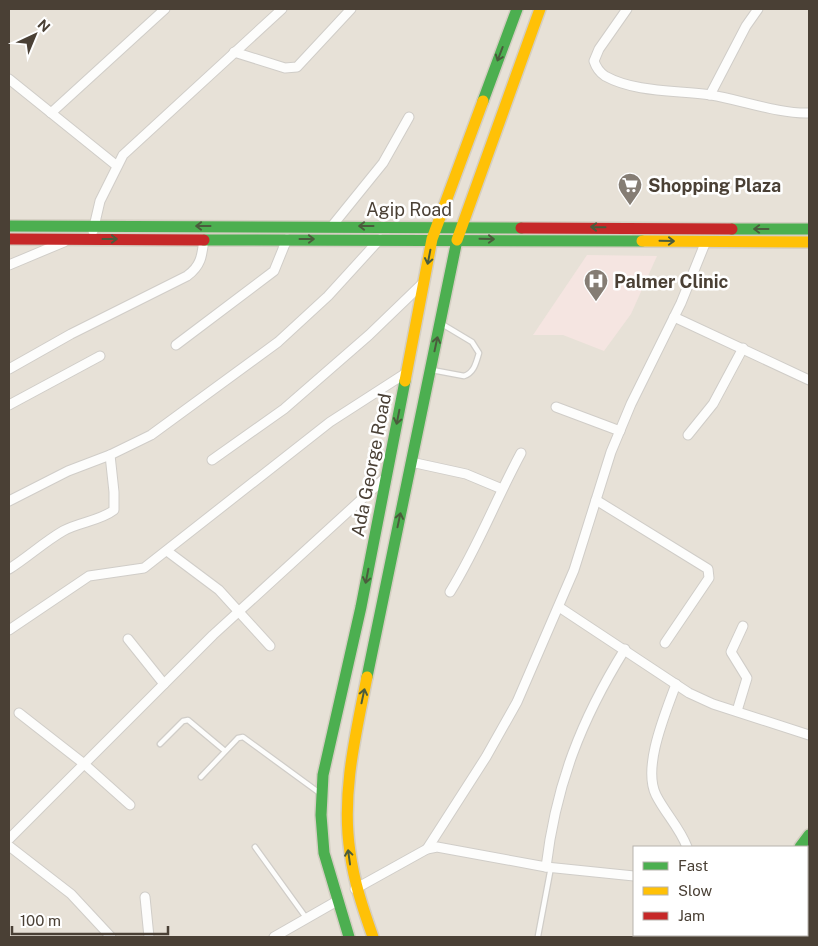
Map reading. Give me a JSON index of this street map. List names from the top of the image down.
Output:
{
  "streets": {
    "main road": ["Agip Road", "Ada George Road"]
  },
  "crossings": [
    ["Agip Road", "Ada George Road"]
  ],
  "places": {
    "supermarket": ["Shopping Plaza"],
    "hospital": ["Palmer Clinic"]
  },
  "legend": ["Fast", "Slow", "Jam"],
  "scale_bar": "100 m",
  "north": "top right"
}
